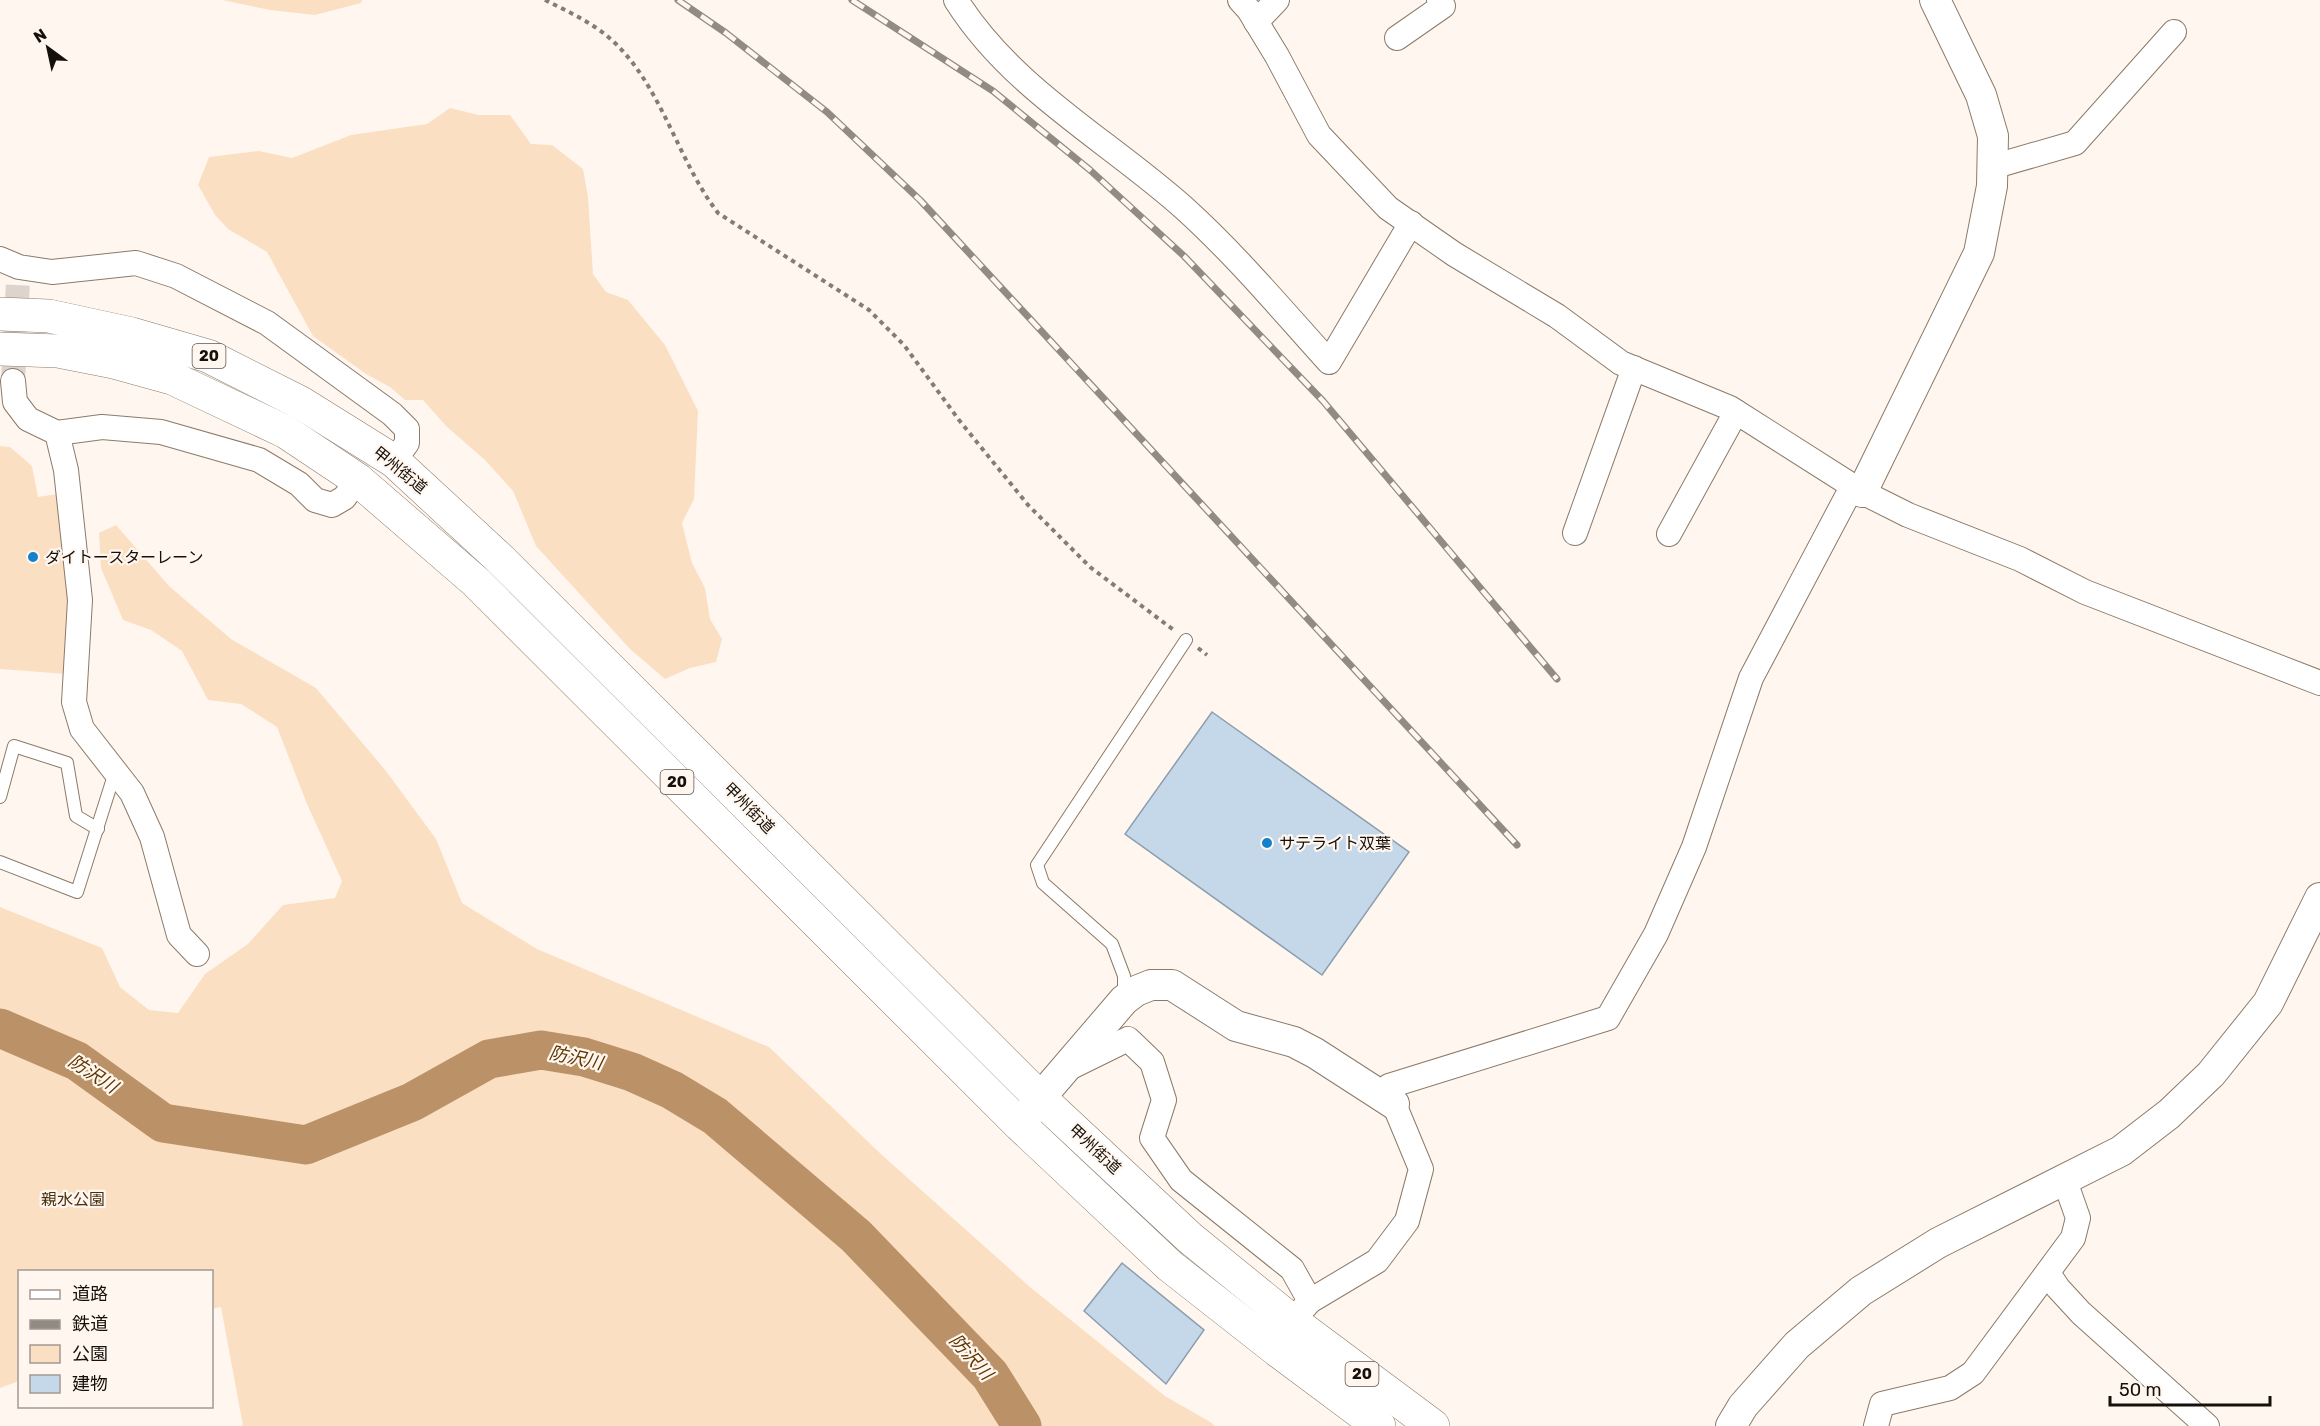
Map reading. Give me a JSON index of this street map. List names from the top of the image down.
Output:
{
  "streets": {
    "highway": ["20", "甲州街道"]
  },
  "water": ["防沢川"],
  "parks": ["親水公園"],
  "places": ["ダイトースターレーン", "サテライト双葉"],
  "legend": [
    "道路",
    "鉄道",
    "公園",
    "建物"
  ],
  "scale_bar": "50 m",
  "north": "top left"
}
